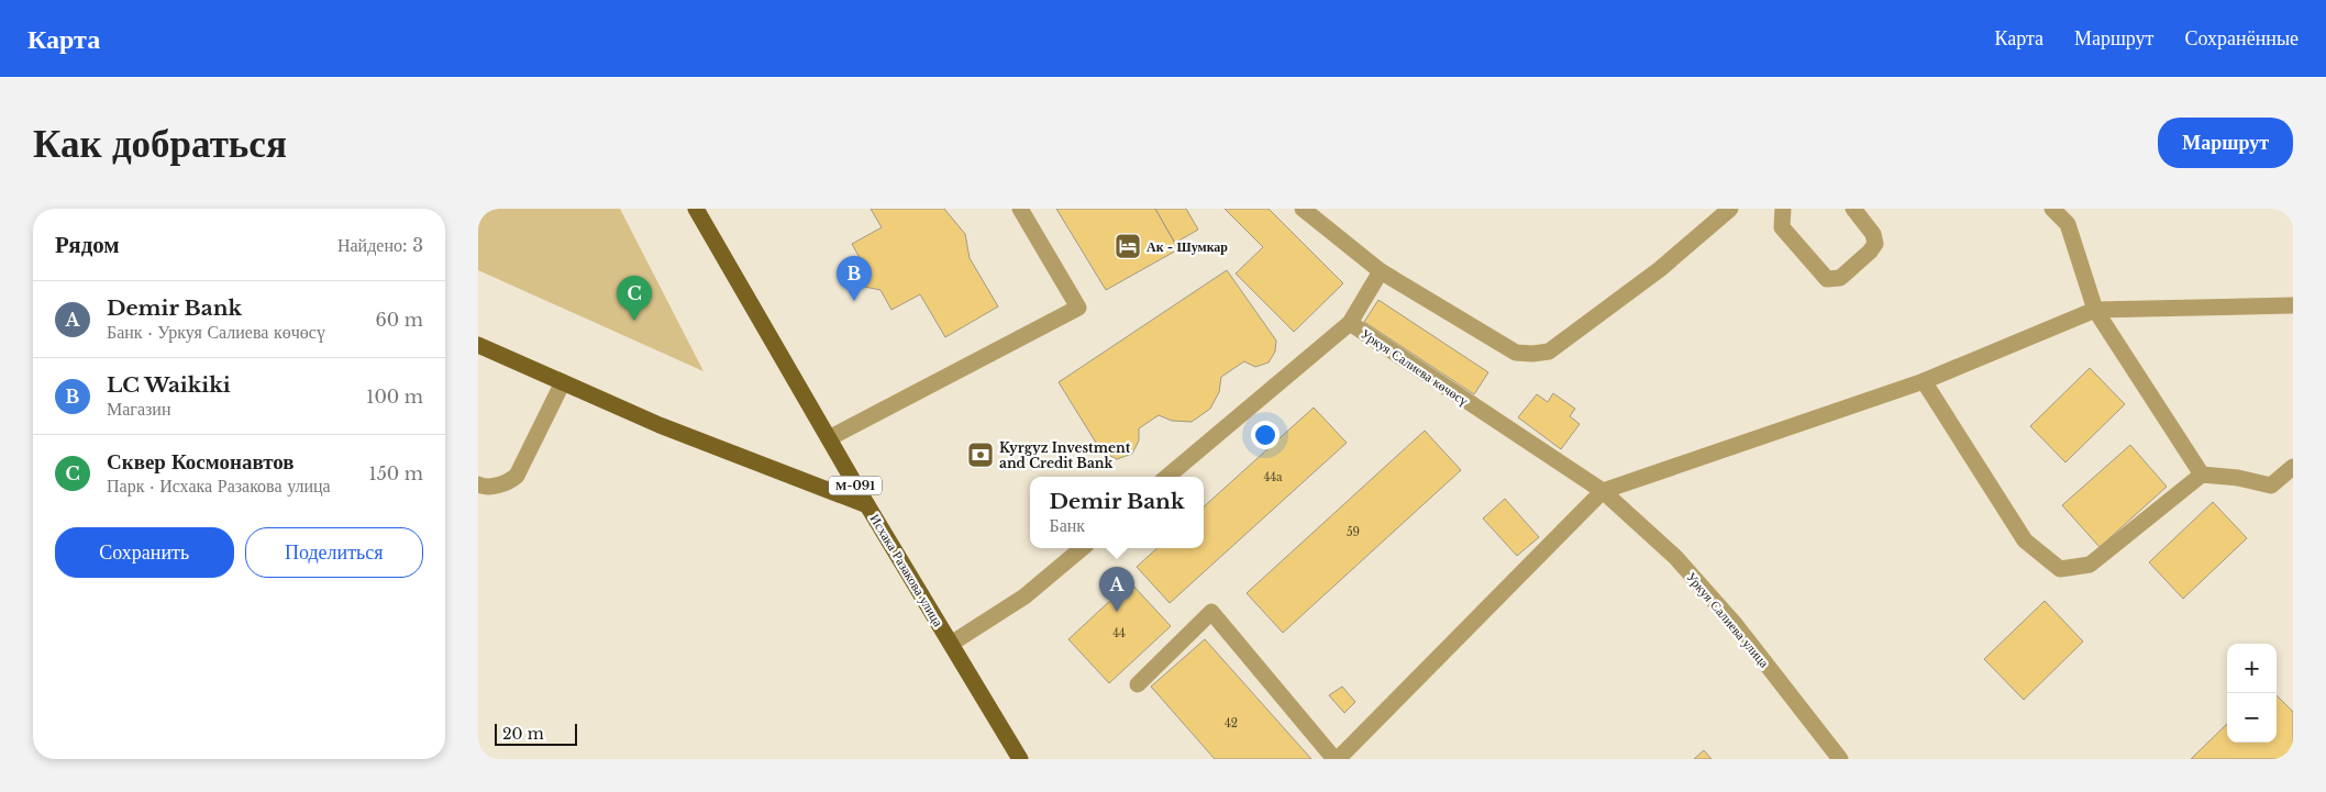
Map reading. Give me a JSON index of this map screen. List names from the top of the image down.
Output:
{
  "streets": {
    "main road": ["М-091", "Исхака Разакова улица"],
    "street": ["Уркуя Салиева көчөсү", "Уркуя Салиева улица"]
  },
  "crossings": [
    ["Уркуя Салиева көчөсү", "Уркуя Салиева улица"]
  ],
  "places": {
    "hotel": ["Ак - Шумкар"],
    "bank": ["Kyrgyz Investment and Credit Bank"]
  },
  "house_numbers": [
    "44a",
    "59",
    "44",
    "42"
  ],
  "scale_bar": "20 m",
  "page": {
    "header": "Карта",
    "nav": ["Карта", "Маршрут", "Сохранённые"],
    "buttons": [
      "Маршрут",
      ["Сохранить", "Поделиться"]
    ],
    "title": "Как добраться",
    "heading": ["Рядом", "Найдено: 3"],
    "pins": ["B", "C", "A"],
    "list": [
      {
        "mark": "A",
        "name": "Demir Bank",
        "note": "Банк · Уркуя Салиева көчөсү",
        "value": "60 m"
      },
      {
        "mark": "B",
        "name": "LC Waikiki",
        "note": "Магазин",
        "value": "100 m"
      },
      {
        "mark": "C",
        "name": "Сквер Космонавтов",
        "note": "Парк · Исхака Разакова улица",
        "value": "150 m"
      }
    ],
    "popup": ["Demir Bank", "Банк"],
    "map_buttons": ["+", "−"],
    "scale": "20 m"
  }
}
